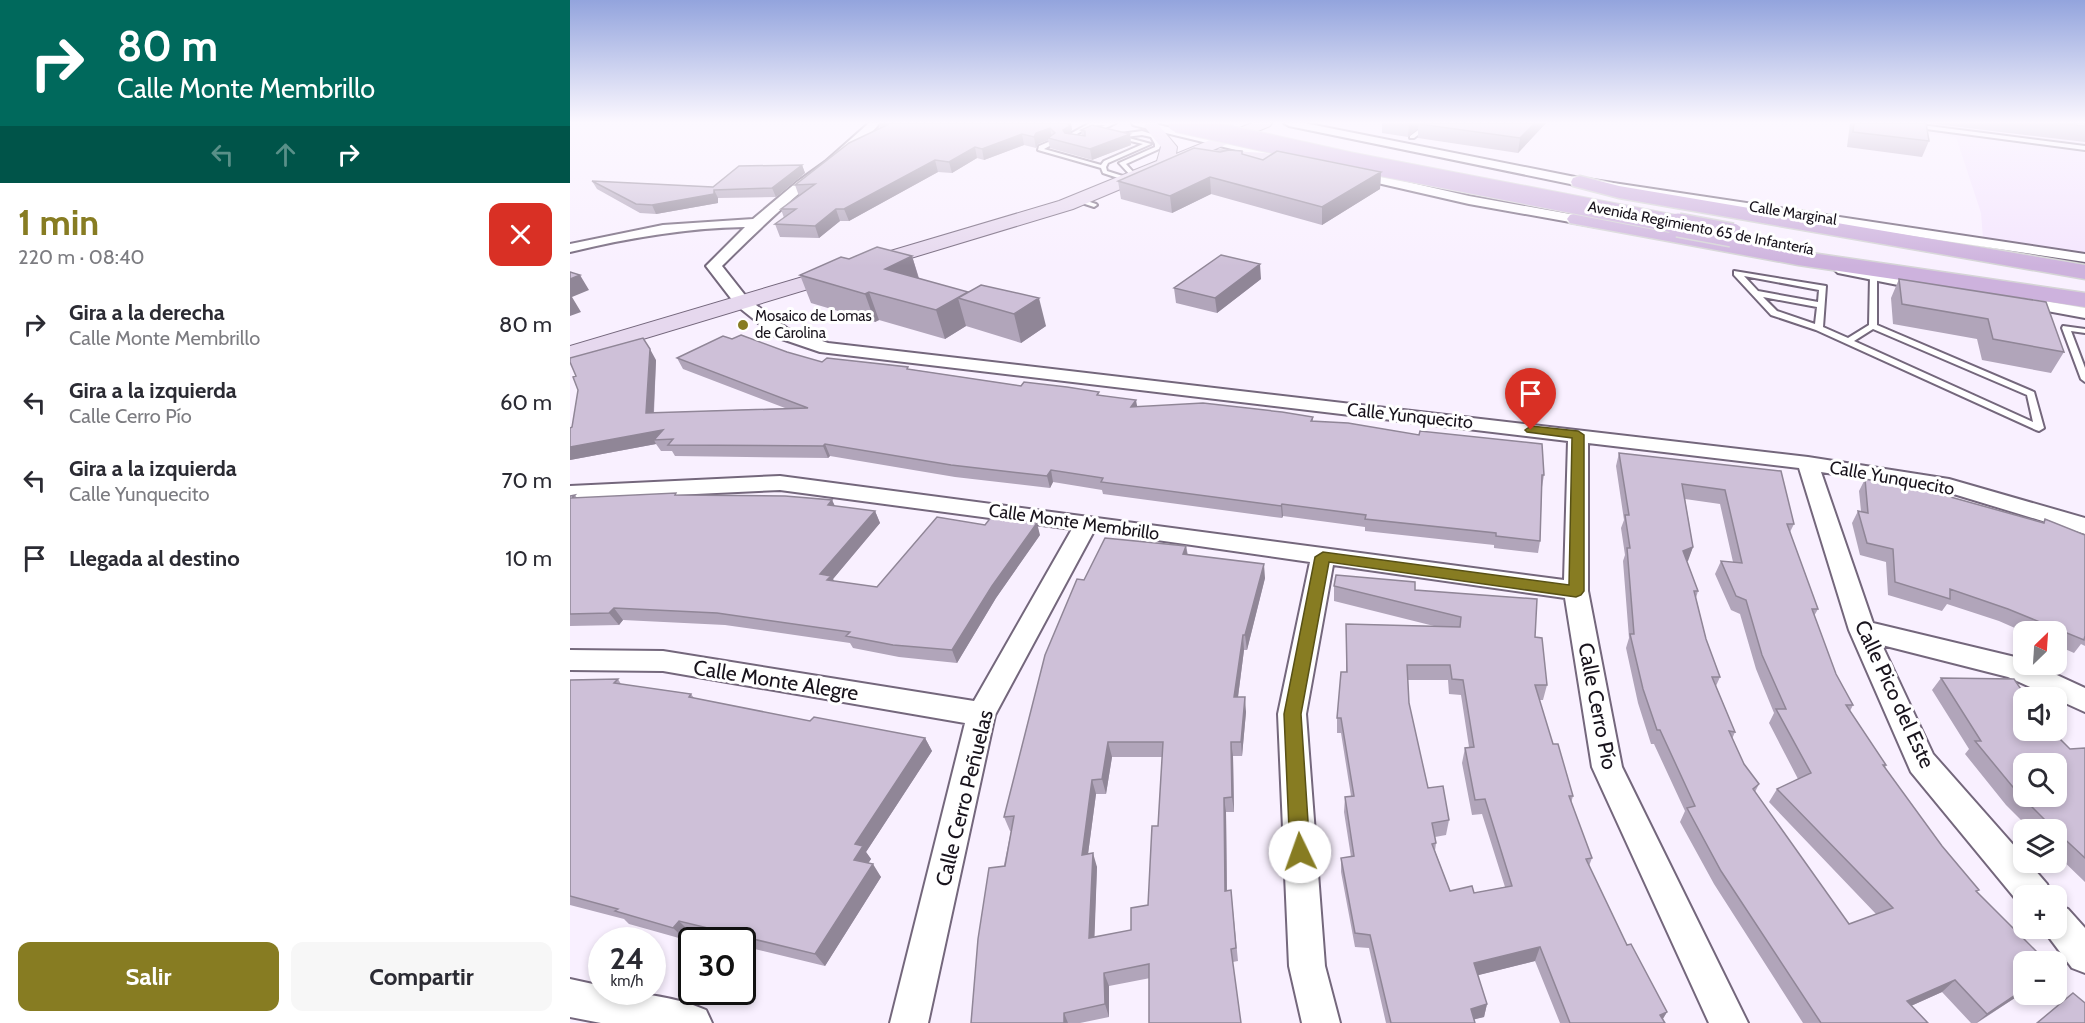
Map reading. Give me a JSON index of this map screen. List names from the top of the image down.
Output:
{
  "streets": {
    "main road": ["Avenida Regimiento 65 de Infantería"],
    "street": [
      "Calle Marginal",
      "Calle Yunquecito",
      "Calle Monte Membrillo",
      "Calle Monte Alegre",
      "Calle Pico del Este",
      "Calle Cerro Pío",
      "Calle Cerro Peñuelas"
    ]
  },
  "crossings": [
    ["Calle Yunquecito", "Calle Pico del Este"],
    ["Calle Yunquecito", "Calle Cerro Pío"],
    ["Calle Monte Membrillo", "Calle Cerro Pío"],
    ["Calle Monte Membrillo", "Calle Cerro Peñuelas"],
    ["Calle Monte Alegre", "Calle Cerro Peñuelas"]
  ],
  "places": ["Mosaico de Lomas de Carolina"],
  "north": "top right",
  "page": {
    "turn": ["80 m", "Calle Monte Membrillo"],
    "heading": ["1 min", "220 m · 08:40"],
    "list": [
      {
        "name": "Gira a la derecha",
        "note": "Calle Monte Membrillo",
        "value": "80 m"
      },
      {
        "name": "Gira a la izquierda",
        "note": "Calle Cerro Pío",
        "value": "60 m"
      },
      {
        "name": "Gira a la izquierda",
        "note": "Calle Yunquecito",
        "value": "70 m"
      },
      {
        "name": "Llegada al destino",
        "value": "10 m"
      }
    ],
    "map_buttons": ["+", "−"],
    "speed": "24 km/h",
    "limit": "30",
    "buttons": ["Salir", "Compartir"]
  }
}
